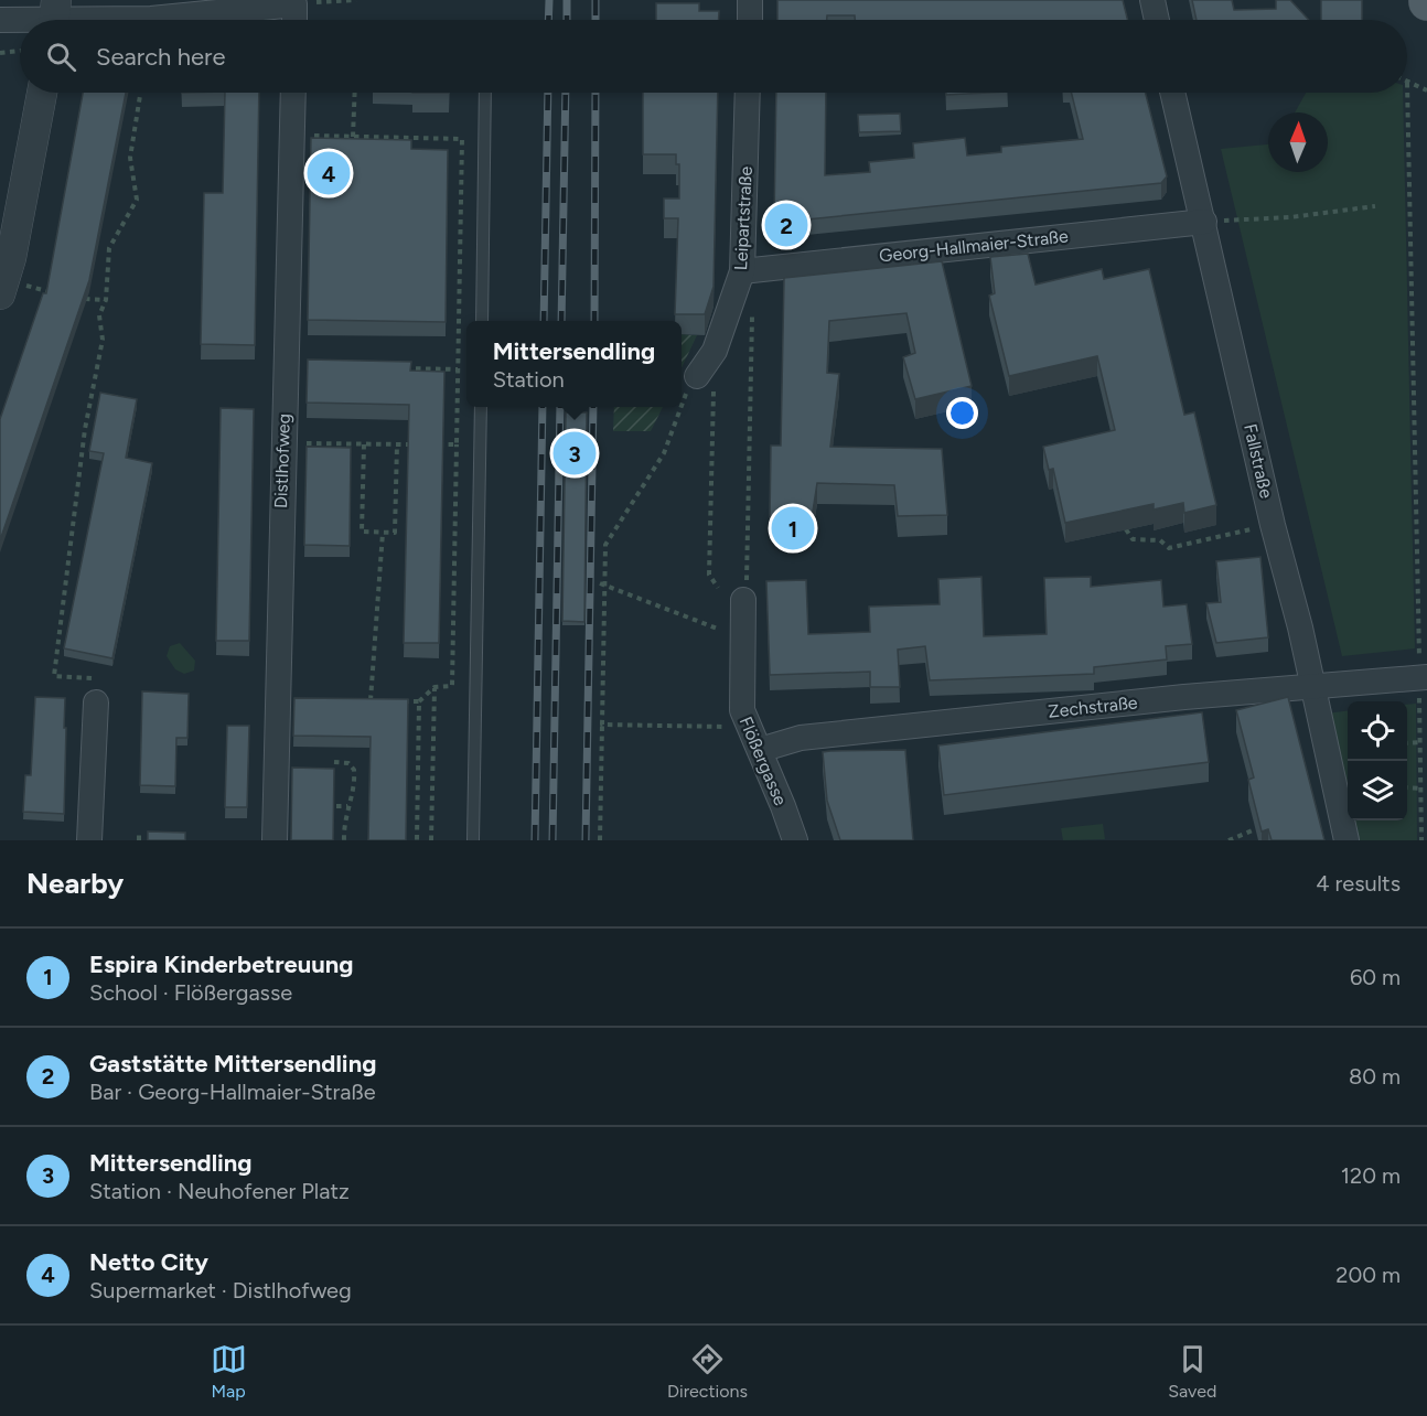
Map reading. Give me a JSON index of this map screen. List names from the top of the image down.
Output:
{
  "streets": {
    "street": [
      "Leipartstraße",
      "Georg-Hallmaier-Straße",
      "Distlhofweg",
      "Fallstraße",
      "Zechstraße",
      "Flößergasse"
    ]
  },
  "crossings": [
    ["Leipartstraße", "Georg-Hallmaier-Straße"],
    ["Georg-Hallmaier-Straße", "Fallstraße"],
    ["Fallstraße", "Zechstraße"],
    ["Zechstraße", "Flößergasse"]
  ],
  "north": "top",
  "page": {
    "search": "Search here",
    "pins": [
      "4",
      "2",
      "3",
      "1"
    ],
    "popup": ["Mittersendling", "Station"],
    "heading": ["Nearby", "4 results"],
    "list": [
      {
        "mark": "1",
        "name": "Espira Kinderbetreuung",
        "note": "School · Flößergasse",
        "value": "60 m"
      },
      {
        "mark": "2",
        "name": "Gaststätte Mittersendling",
        "note": "Bar · Georg-Hallmaier-Straße",
        "value": "80 m"
      },
      {
        "mark": "3",
        "name": "Mittersendling",
        "note": "Station · Neuhofener Platz",
        "value": "120 m"
      },
      {
        "mark": "4",
        "name": "Netto City",
        "note": "Supermarket · Distlhofweg",
        "value": "200 m"
      }
    ],
    "nav": ["Map", "Directions", "Saved"]
  }
}
